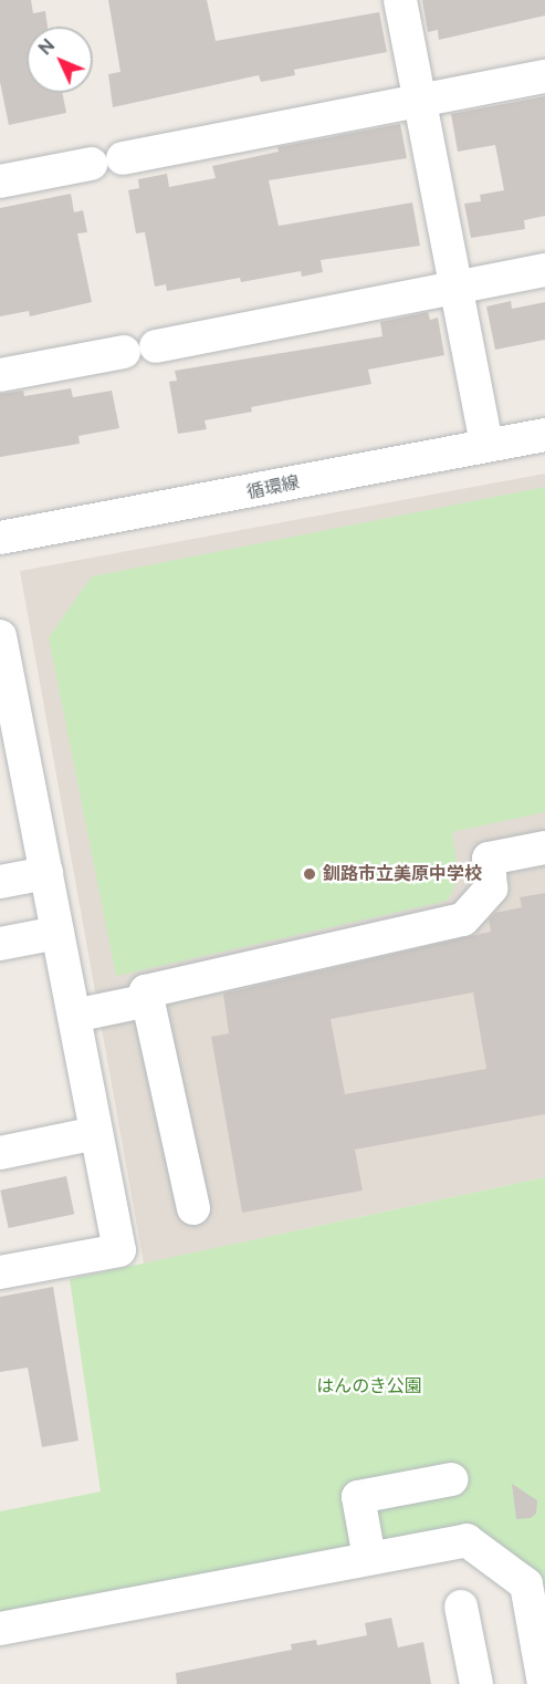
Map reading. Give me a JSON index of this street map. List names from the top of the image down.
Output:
{
  "streets": {
    "street": ["循環線"]
  },
  "parks": ["はんのき公園"],
  "places": ["釧路市立美原中学校"],
  "north": "top left"
}
